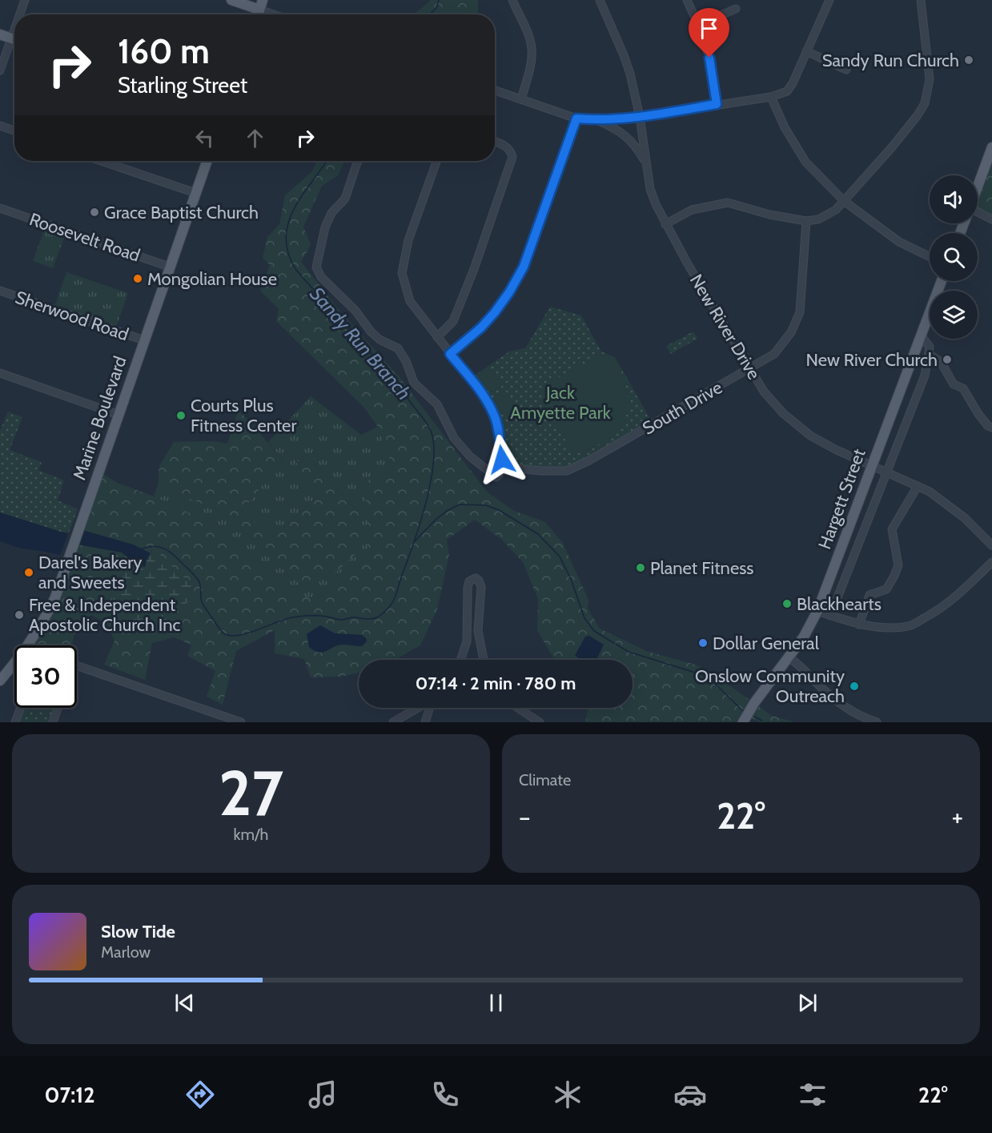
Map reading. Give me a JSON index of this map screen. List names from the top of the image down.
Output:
{
  "streets": {
    "main road": ["Marine Boulevard", "Hargett Street"],
    "street": [
      "Roosevelt Road",
      "Sherwood Road",
      "New River Drive",
      "South Drive"
    ]
  },
  "crossings": [
    ["Roosevelt Road", "Marine Boulevard"],
    ["Sherwood Road", "Marine Boulevard"],
    ["New River Drive", "South Drive"],
    ["New River Drive", "Hargett Street"]
  ],
  "water": ["Sandy Run Branch"],
  "parks": ["Jack Amyette Park"],
  "places": [
    "Sandy Run Church",
    "Grace Baptist Church",
    "Mongolian House",
    "New River Church",
    "Courts Plus Fitness Center",
    "Planet Fitness",
    "Darel's Bakery and Sweets",
    "Blackhearts",
    "Free & Independent Apostolic Church Inc",
    "Dollar General",
    "Onslow Community Outreach"
  ],
  "page": {
    "turn": ["160 m", "Starling Street"],
    "limit": "30",
    "trip": "07:14 · 2 min · 780 m",
    "tile": [
      ["27", "km/h"],
      "Climate"
    ],
    "heat": ["−", "22°", "+"],
    "song": ["Slow Tide", "Marlow"],
    "tabs": ["07:12", "22°"]
  }
}
